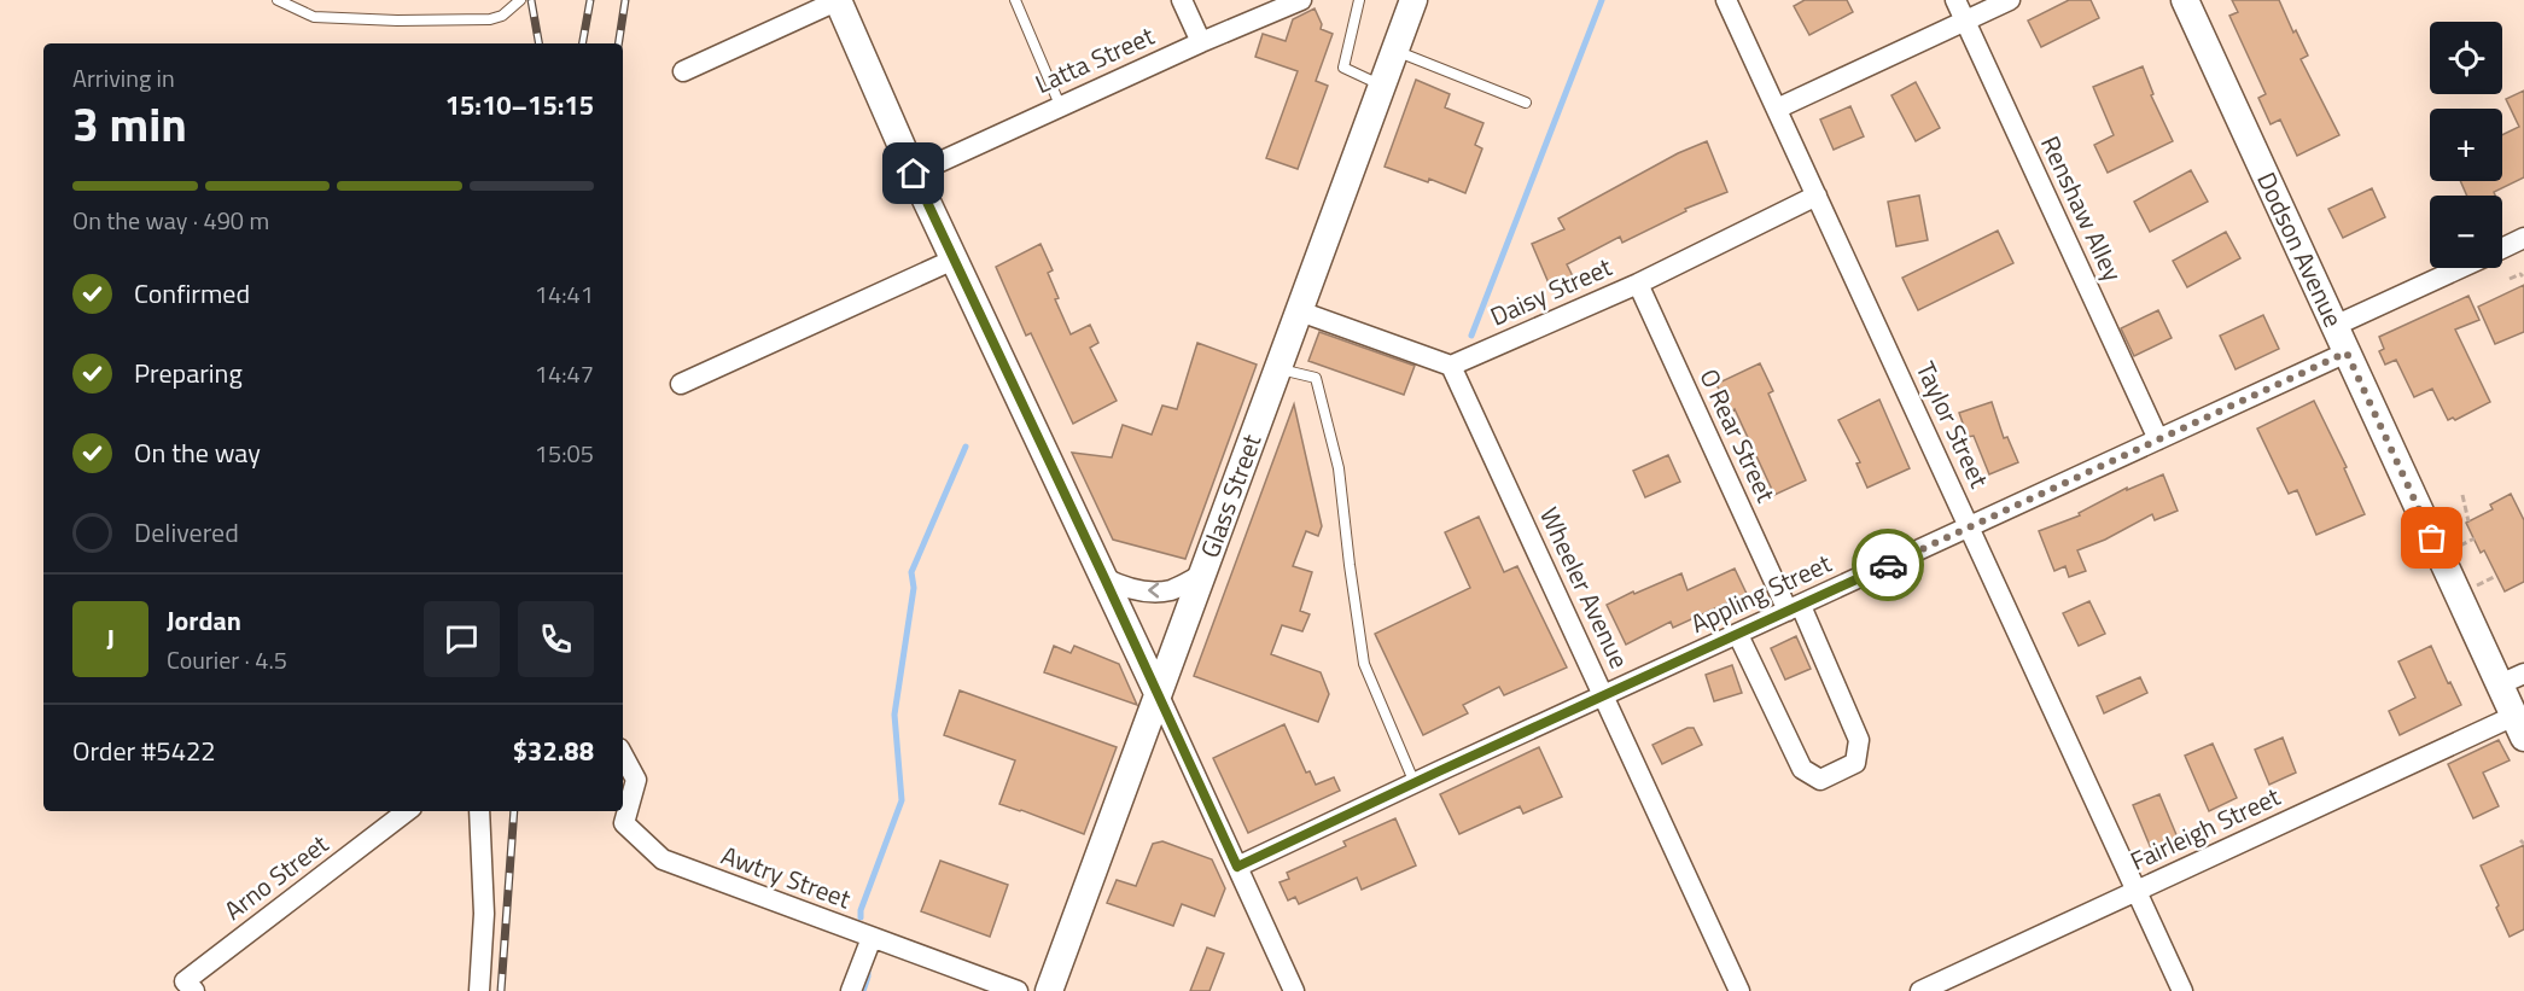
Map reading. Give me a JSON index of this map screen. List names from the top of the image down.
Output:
{
  "streets": {
    "street": [
      "Latta Street",
      "Renshaw Alley",
      "Dodson Avenue",
      "Daisy Street",
      "Taylor Street",
      "O Rear Street",
      "Glass Street",
      "Wheeler Avenue",
      "Appling Street",
      "Fairleigh Street",
      "Arno Street",
      "Awtry Street"
    ]
  },
  "crossings": [
    ["Renshaw Alley", "Appling Street"],
    ["Dodson Avenue", "Appling Street"],
    ["Dodson Avenue", "Fairleigh Street"],
    ["Daisy Street", "Taylor Street"],
    ["Daisy Street", "O Rear Street"],
    ["Daisy Street", "Wheeler Avenue"],
    ["Taylor Street", "Appling Street"],
    ["Taylor Street", "Fairleigh Street"],
    ["O Rear Street", "Appling Street"],
    ["Wheeler Avenue", "Appling Street"]
  ],
  "page": {
    "map_buttons": ["+", "−"],
    "heading": ["3 min", "Arriving in", "15:10–15:15"],
    "panel": [
      "Jordan",
      "Courier · 4.5",
      "Order #5422",
      "$32.88"
    ],
    "bar": "On the way · 490 m",
    "list": [
      ["Confirmed", "14:41"],
      ["Preparing", "14:47"],
      ["On the way", "15:05"],
      "Delivered"
    ],
    "round": "J"
  }
}
